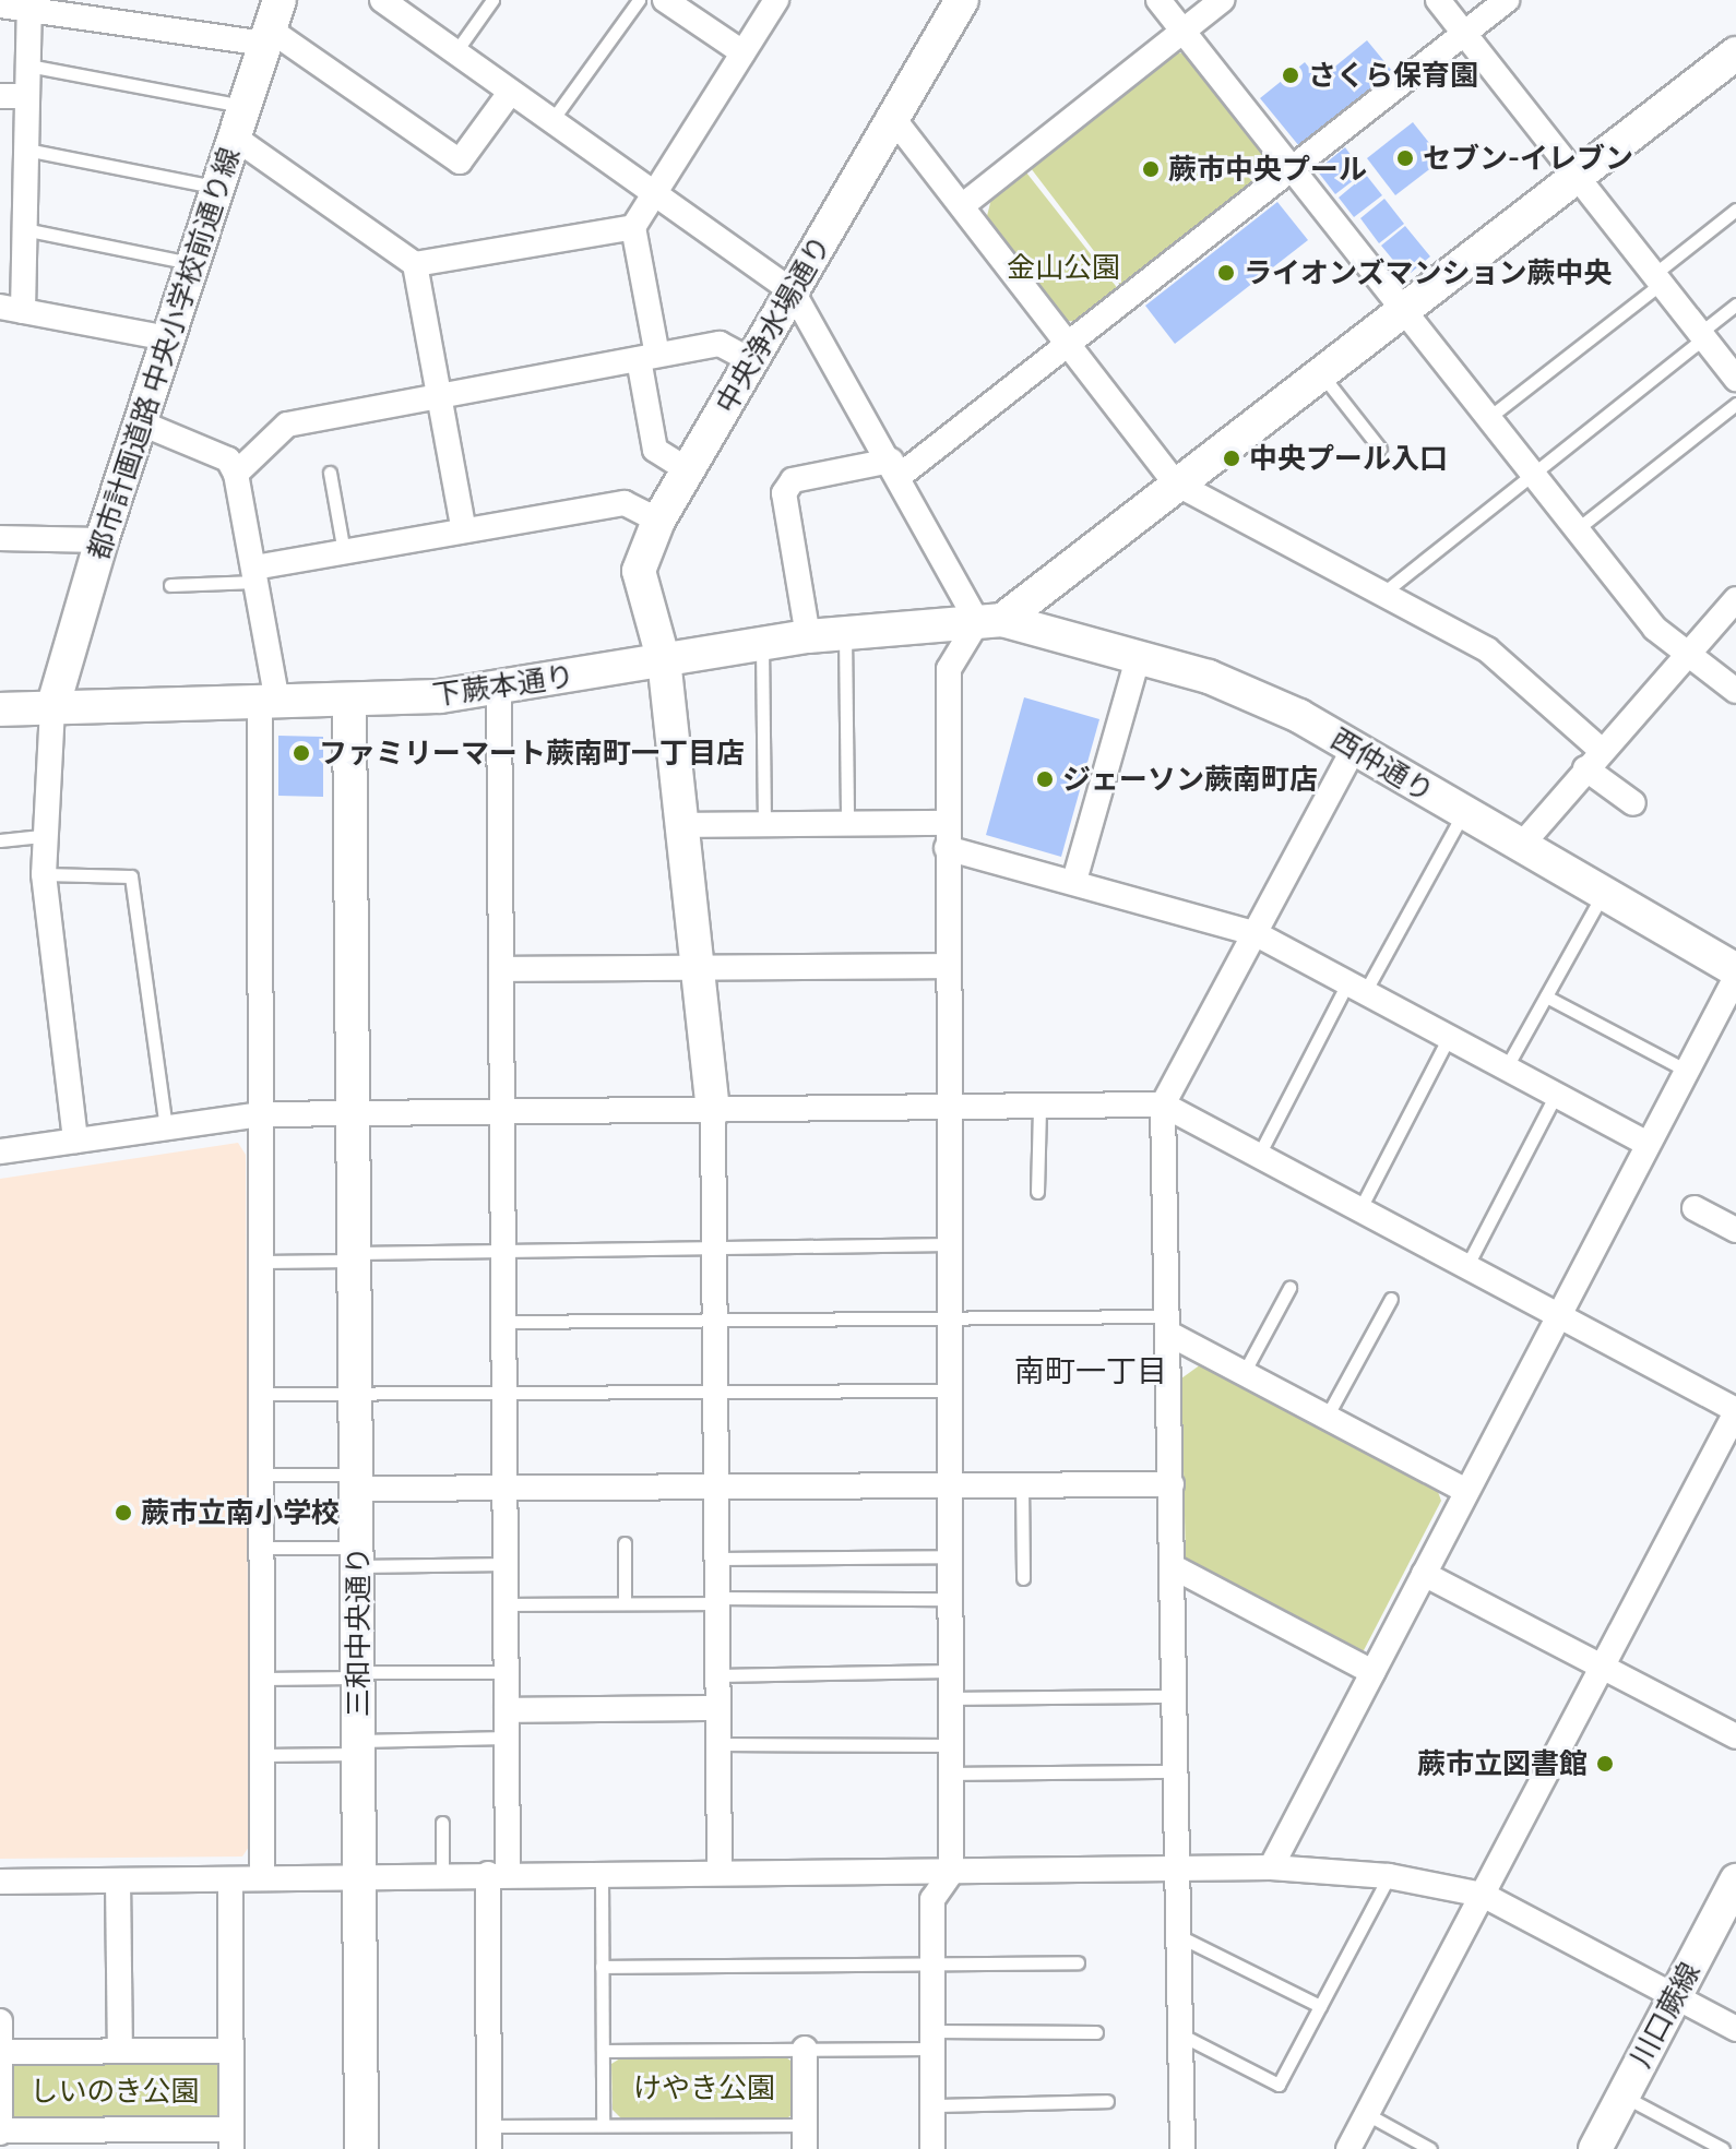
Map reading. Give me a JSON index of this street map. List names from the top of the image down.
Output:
{
  "streets": {
    "street": [
      "中央浄水場通り",
      "都市計画道路 中央小学校前通り線",
      "下蕨本通り",
      "西仲通り",
      "三和中央通り",
      "川口蕨線"
    ]
  },
  "crossings": [
    ["中央浄水場通り", "下蕨本通り"],
    ["都市計画道路 中央小学校前通り線", "下蕨本通り"],
    ["下蕨本通り", "西仲通り"],
    ["下蕨本通り", "三和中央通り"]
  ],
  "districts": ["南町一丁目"],
  "parks": ["金山公園", "けやき公園", "しいのき公園"],
  "places": [
    "さくら保育園",
    "セブン-イレブン",
    "蕨市中央プール",
    "ライオンズマンション蕨中央",
    "中央プール入口",
    "ファミリーマート蕨南町一丁目店",
    "ジェーソン蕨南町店",
    "蕨市立南小学校",
    "蕨市立図書館"
  ]
}
